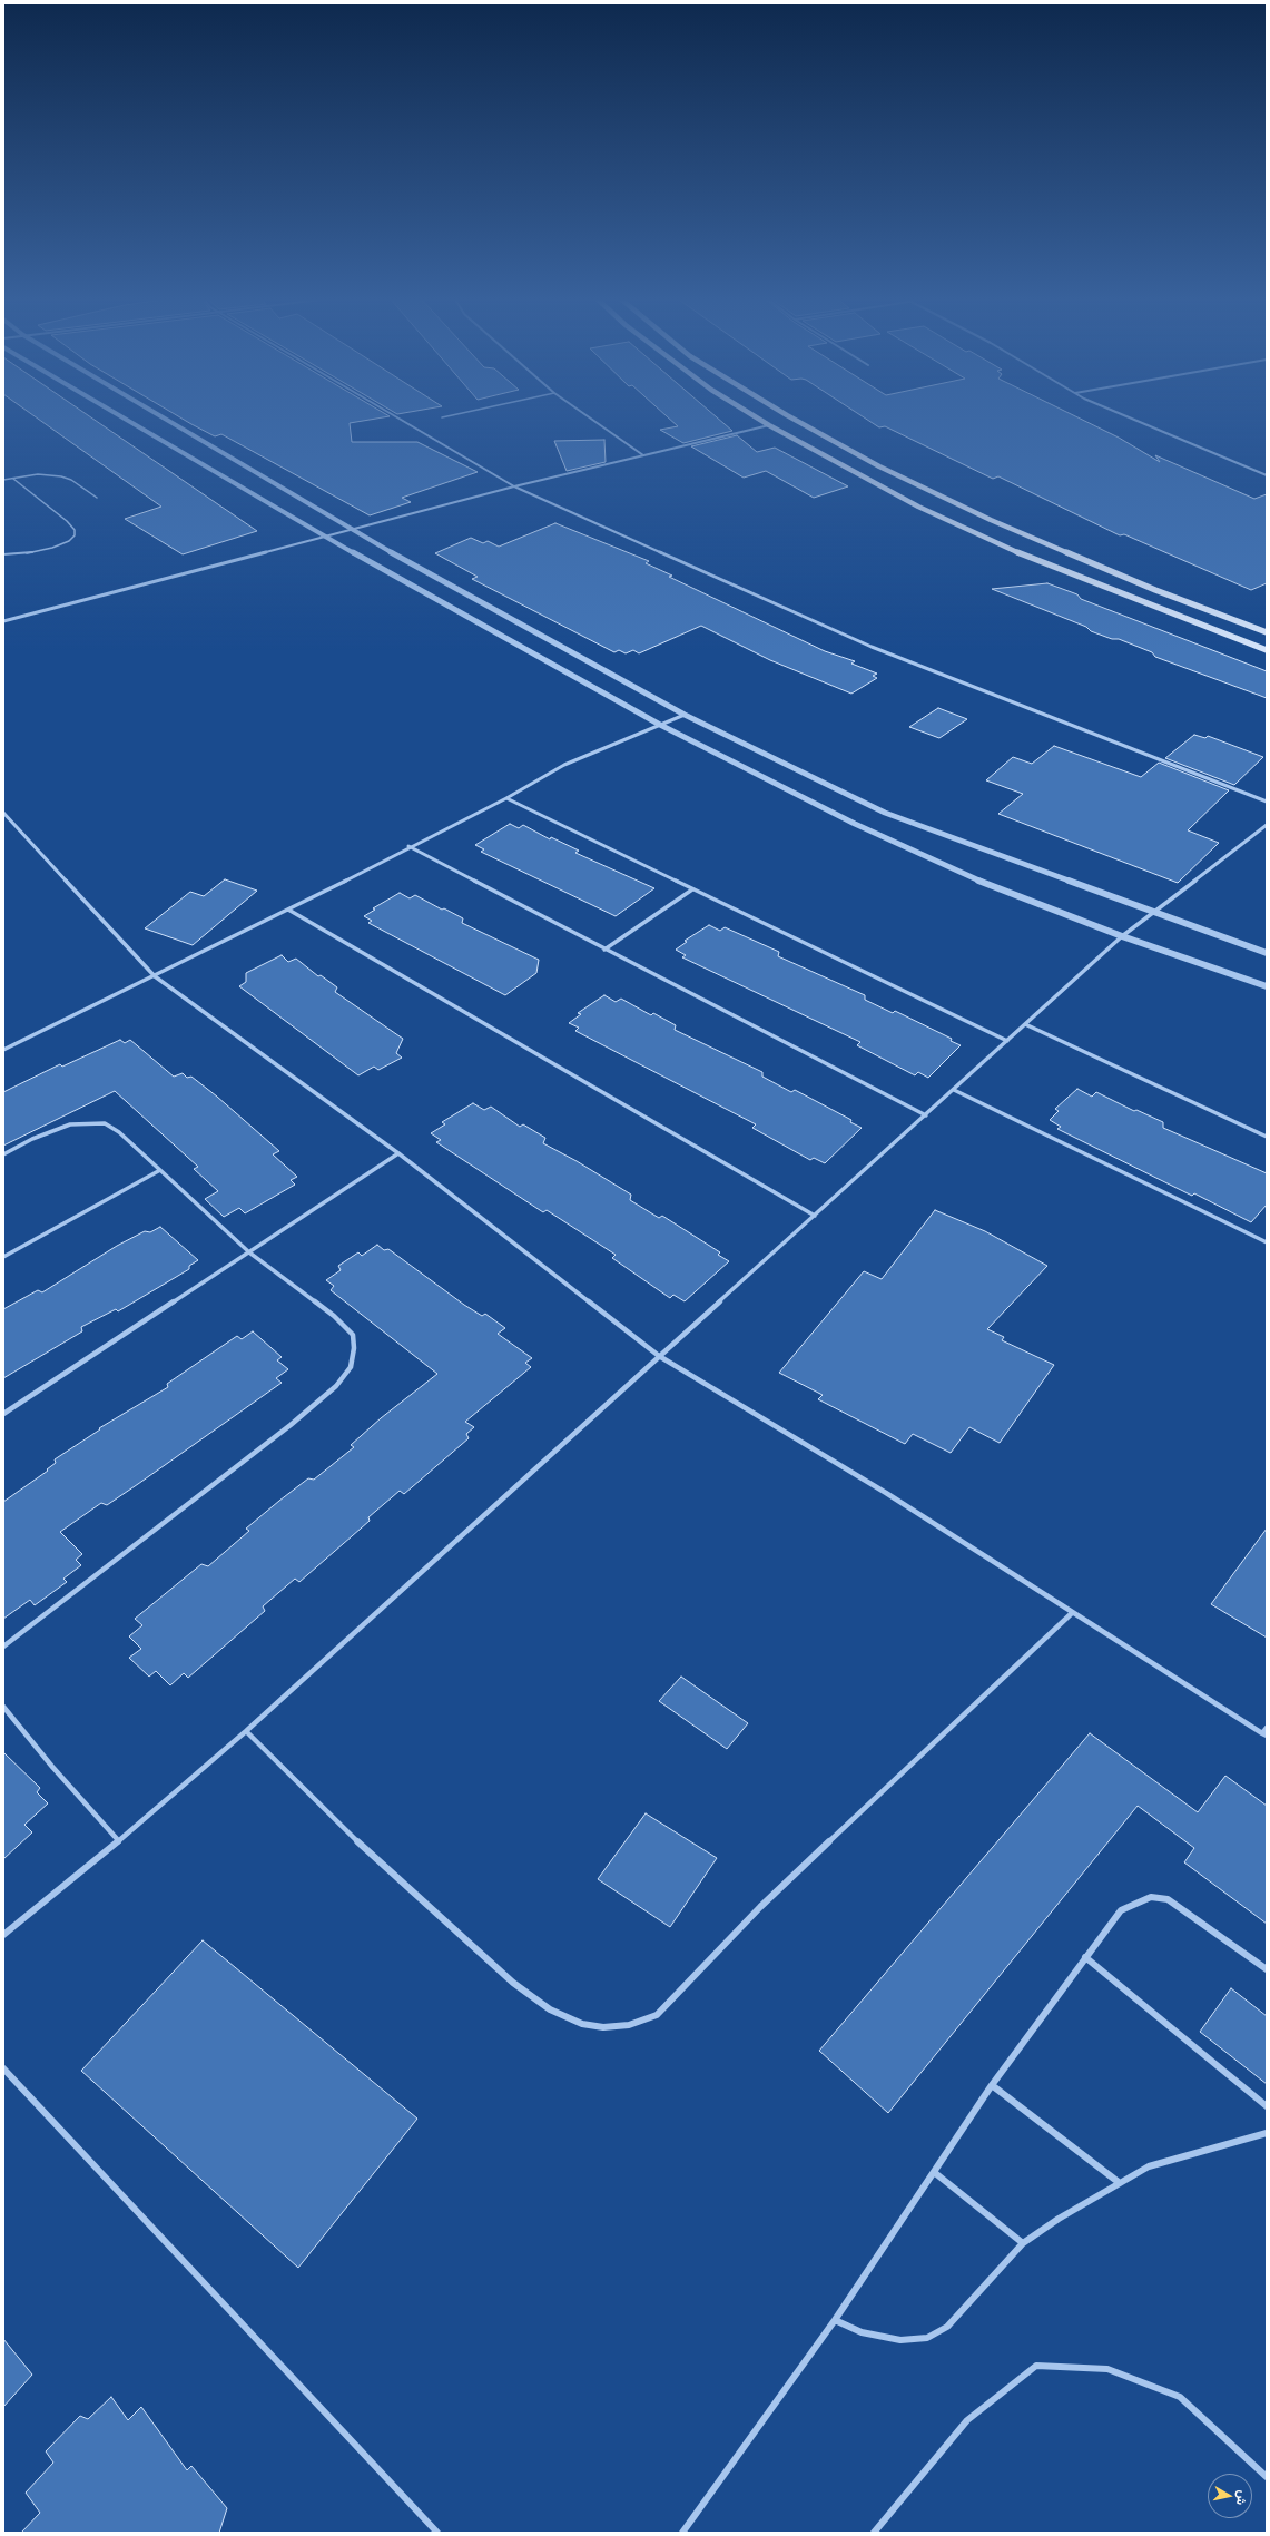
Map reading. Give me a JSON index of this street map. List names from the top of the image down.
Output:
{
  "north": "right"
}
